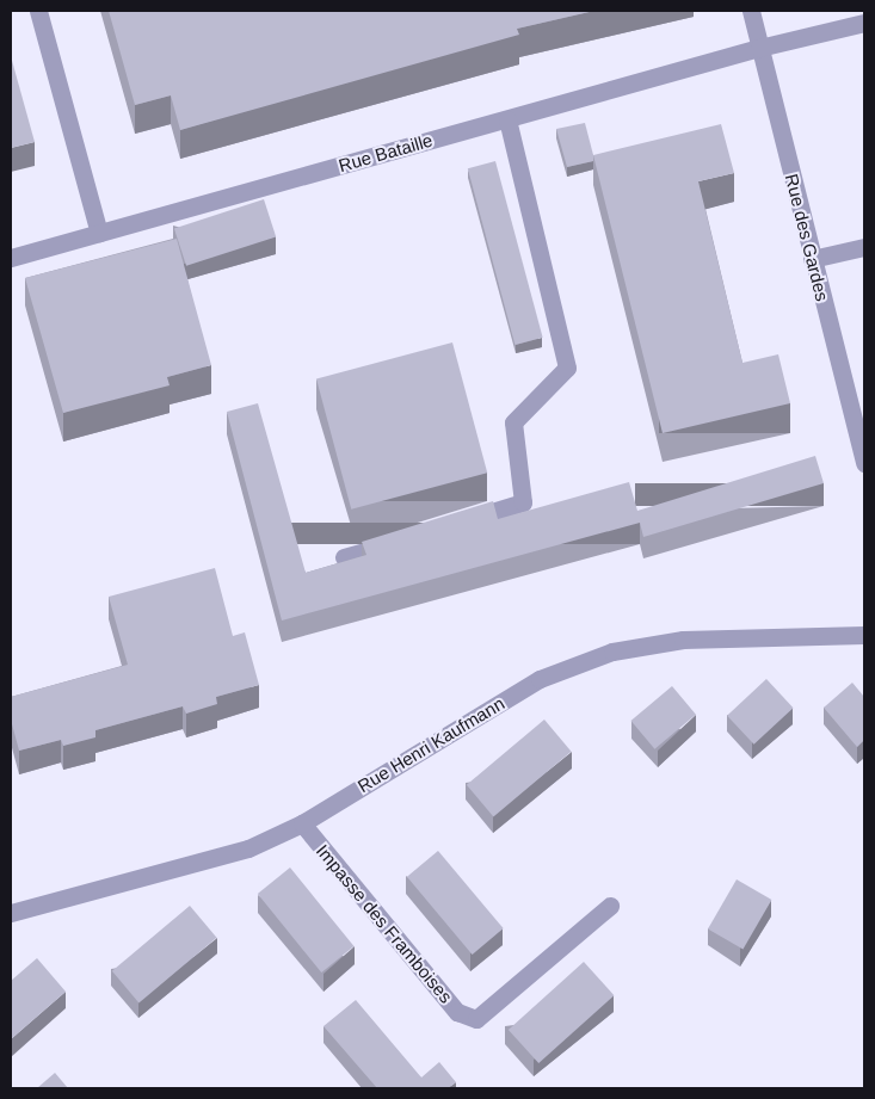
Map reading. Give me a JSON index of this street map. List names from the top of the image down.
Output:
{
  "streets": {
    "street": [
      "Rue Bataille",
      "Rue des Gardes",
      "Rue Henri Kaufmann",
      "Impasse des Framboises"
    ]
  },
  "crossings": [
    ["Rue Bataille", "Rue des Gardes"],
    ["Rue Henri Kaufmann", "Impasse des Framboises"]
  ]
}
